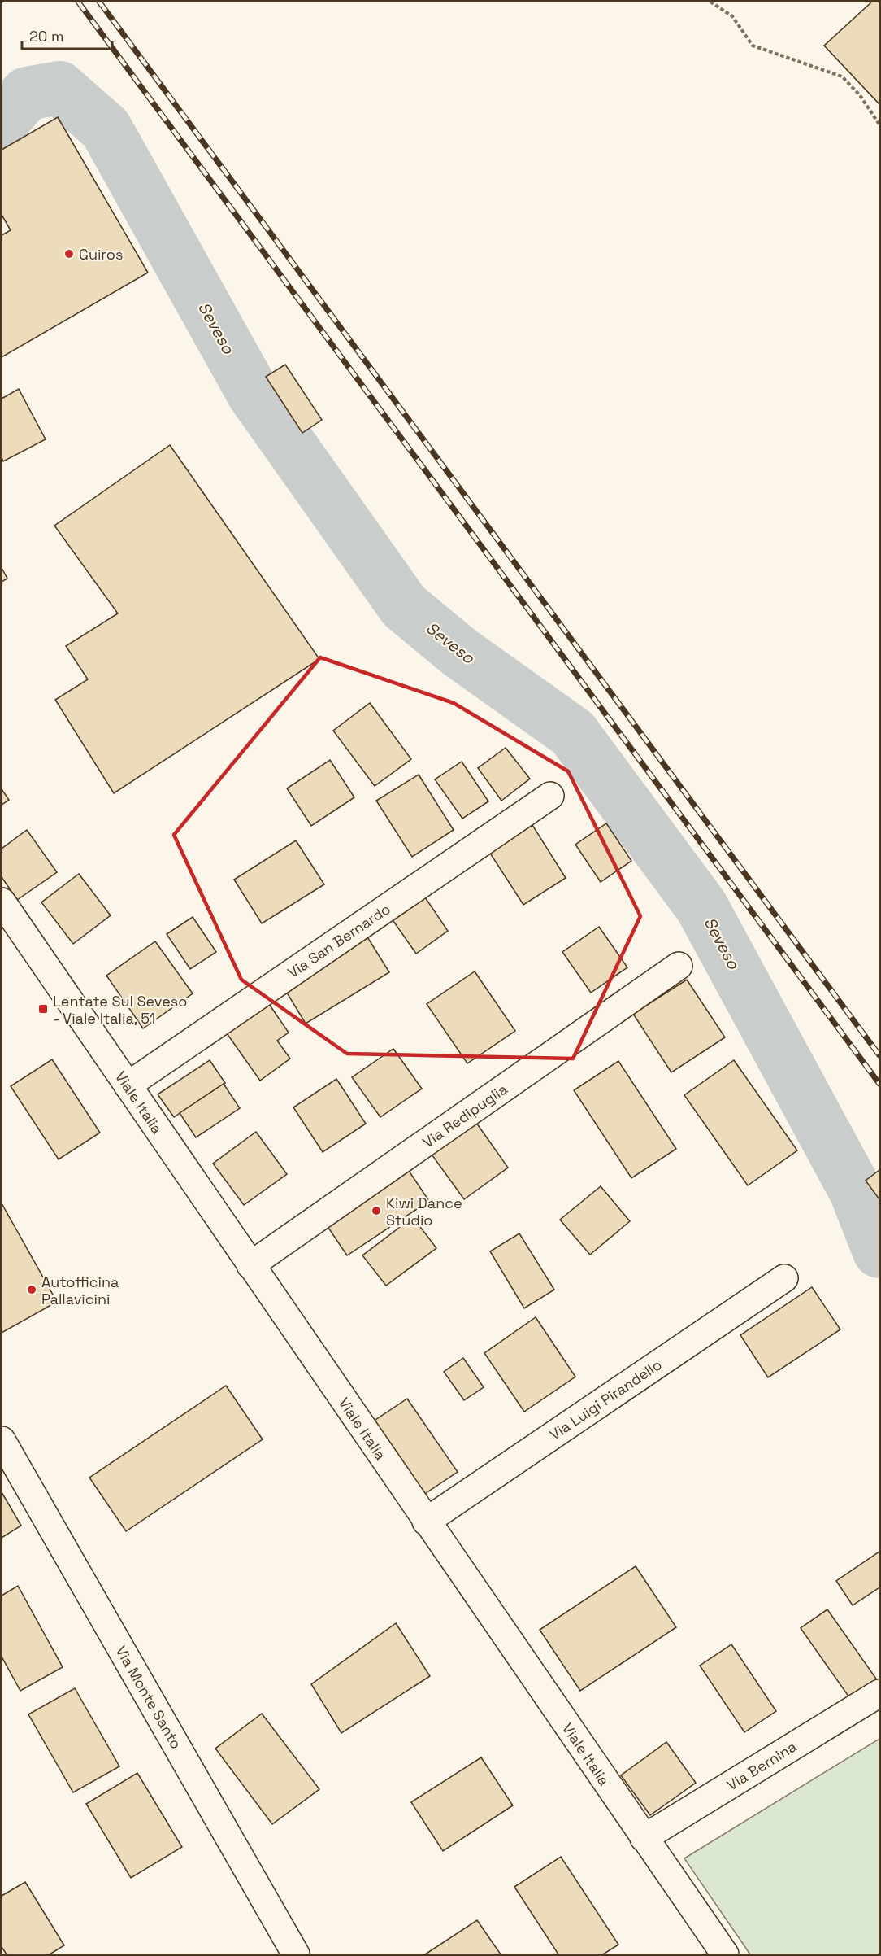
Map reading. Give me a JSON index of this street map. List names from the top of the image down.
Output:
{
  "streets": {
    "street": [
      "Via San Bernardo",
      "Viale Italia",
      "Via Redipuglia",
      "Via Luigi Pirandello",
      "Via Monte Santo",
      "Via Bernina"
    ]
  },
  "crossings": [
    ["Via San Bernardo", "Viale Italia"],
    ["Viale Italia", "Via Redipuglia"],
    ["Viale Italia", "Via Luigi Pirandello"],
    ["Viale Italia", "Via Bernina"]
  ],
  "water": ["Seveso"],
  "places": {
    "other": ["Guiros", "Kiwi Dance Studio", "Autofficina Pallavicini"],
    "transit": ["Lentate Sul Seveso - Viale Italia, 51"]
  },
  "scale_bar": "20 m"
}
